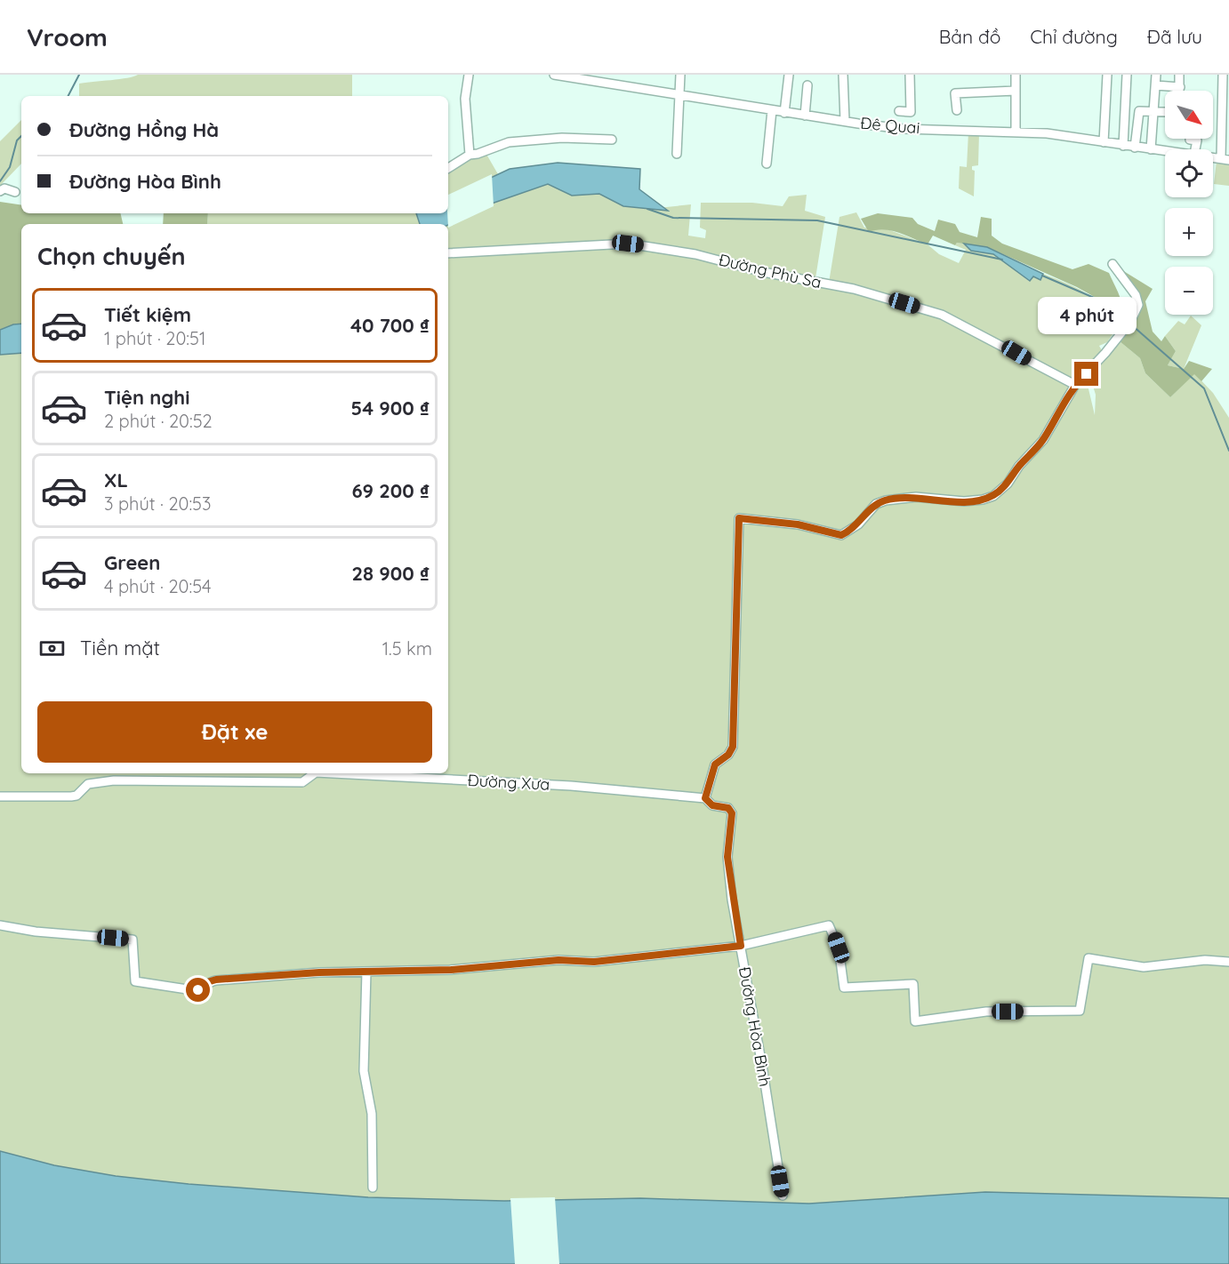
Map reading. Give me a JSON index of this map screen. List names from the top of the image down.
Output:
{
  "streets": {
    "street": [
      "Đê Quai",
      "Đường Phù Sa",
      "Đường Xưa",
      "Đường Hòa Bình"
    ]
  },
  "crossings": [
    ["Đường Xưa", "Đường Hòa Bình"]
  ],
  "north": "bottom right",
  "page": {
    "header": "Vroom",
    "nav": ["Bản đồ", "Chỉ đường", "Đã lưu"],
    "map_buttons": ["+", "−"],
    "banner": ["Đường Hồng Hà", "Đường Hòa Bình"],
    "heading": "Chọn chuyến",
    "list": [
      {
        "name": "Tiết kiệm",
        "note": "1 phút · 20:51",
        "value": "40 700 ₫"
      },
      {
        "name": "Tiện nghi",
        "note": "2 phút · 20:52",
        "value": "54 900 ₫"
      },
      {
        "name": "XL",
        "note": "3 phút · 20:53",
        "value": "69 200 ₫"
      },
      {
        "name": "Green",
        "note": "4 phút · 20:54",
        "value": "28 900 ₫"
      }
    ],
    "bubble": "4 phút",
    "pay": ["Tiền mặt", "1.5 km"],
    "buttons": "Đặt xe"
  }
}
